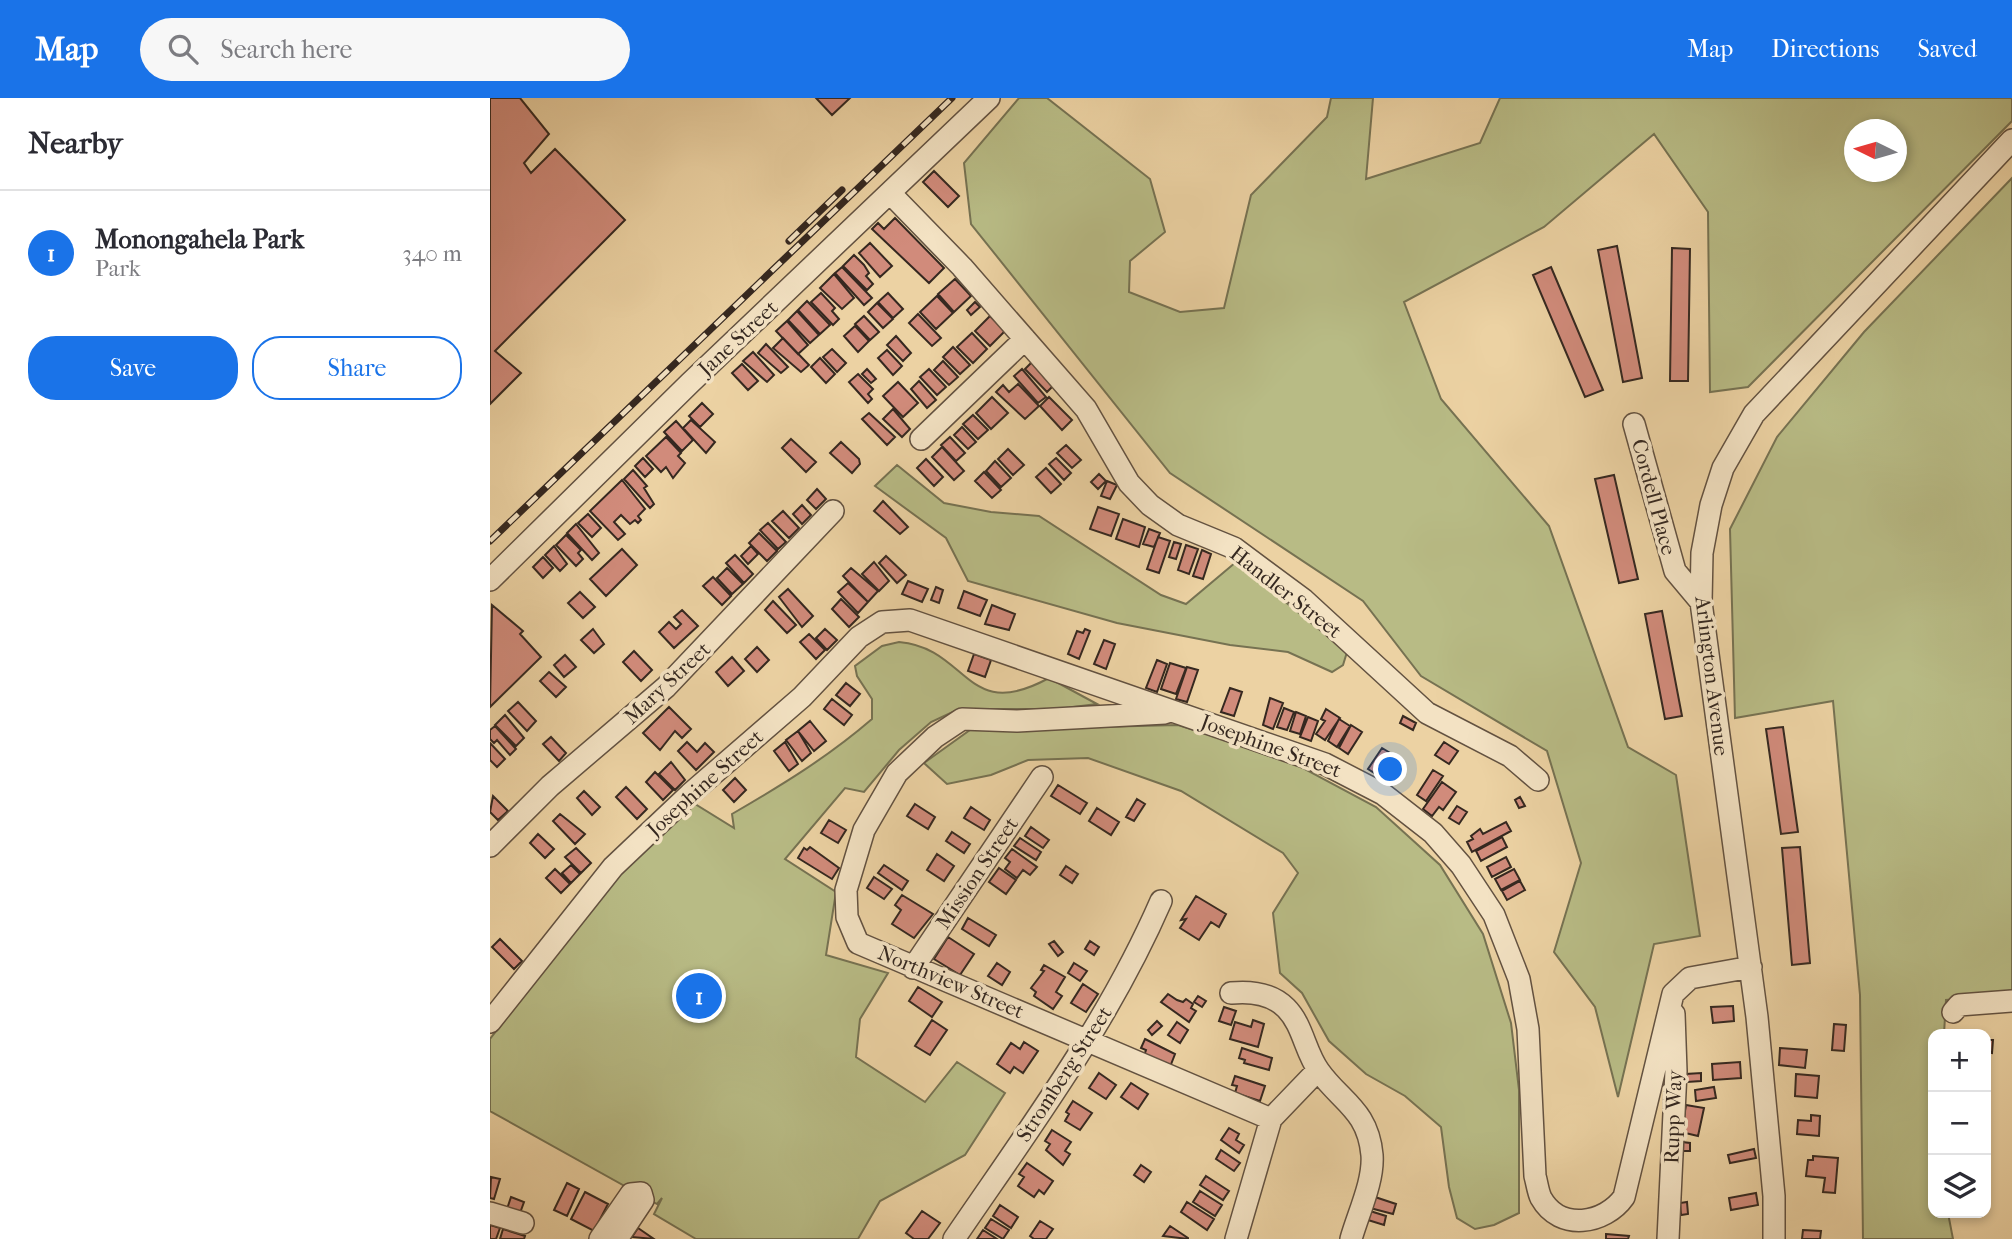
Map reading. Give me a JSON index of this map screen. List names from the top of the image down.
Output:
{
  "streets": {
    "street": [
      "Jane Street",
      "Cordell Place",
      "Handler Street",
      "Arlington Avenue",
      "Mary Street",
      "Josephine Street",
      "Mission Street",
      "Northview Street",
      "Stromberg Street",
      "Rupp Way"
    ]
  },
  "crossings": [
    ["Jane Street", "Handler Street"],
    ["Cordell Place", "Arlington Avenue"],
    ["Josephine Street", "Northview Street"],
    ["Josephine Street", "Rupp Way"],
    ["Mission Street", "Northview Street"],
    ["Northview Street", "Stromberg Street"]
  ],
  "north": "left",
  "page": {
    "header": "Map",
    "search": "Search here",
    "nav": ["Map", "Directions", "Saved"],
    "heading": "Nearby",
    "list": [
      {
        "mark": "1",
        "name": "Monongahela Park",
        "note": "Park",
        "value": "340 m"
      }
    ],
    "buttons": ["Save", "Share"],
    "pins": "1",
    "map_buttons": ["+", "−"]
  }
}
